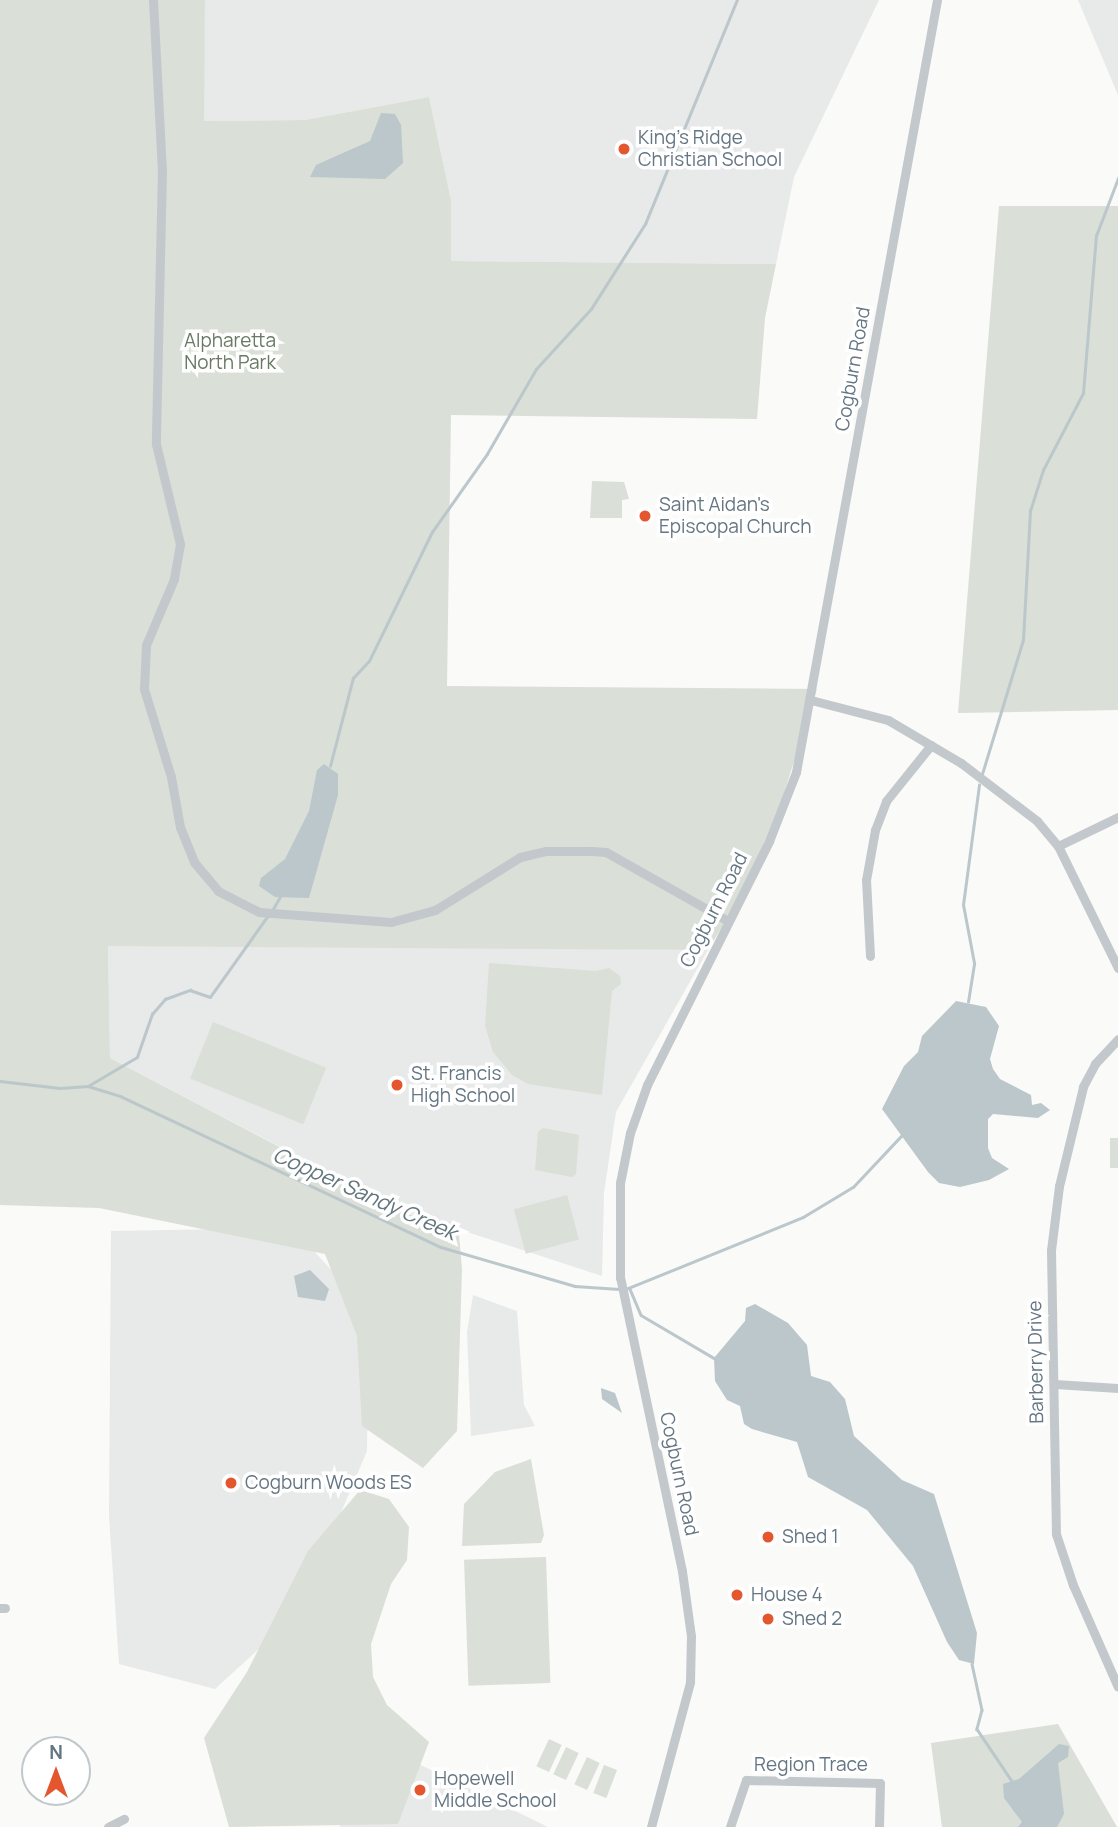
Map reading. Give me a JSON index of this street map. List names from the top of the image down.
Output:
{
  "streets": {
    "street": ["Cogburn Road", "Barberry Drive", "Region Trace"]
  },
  "water": ["Copper Sandy Creek"],
  "parks": ["Alpharetta North Park"],
  "places": [
    "King's Ridge Christian School",
    "Saint Aidan's Episcopal Church",
    "St. Francis High School",
    "Cogburn Woods ES",
    "Shed 1",
    "House 4",
    "Shed 2",
    "Hopewell Middle School"
  ],
  "north": "top"
}
